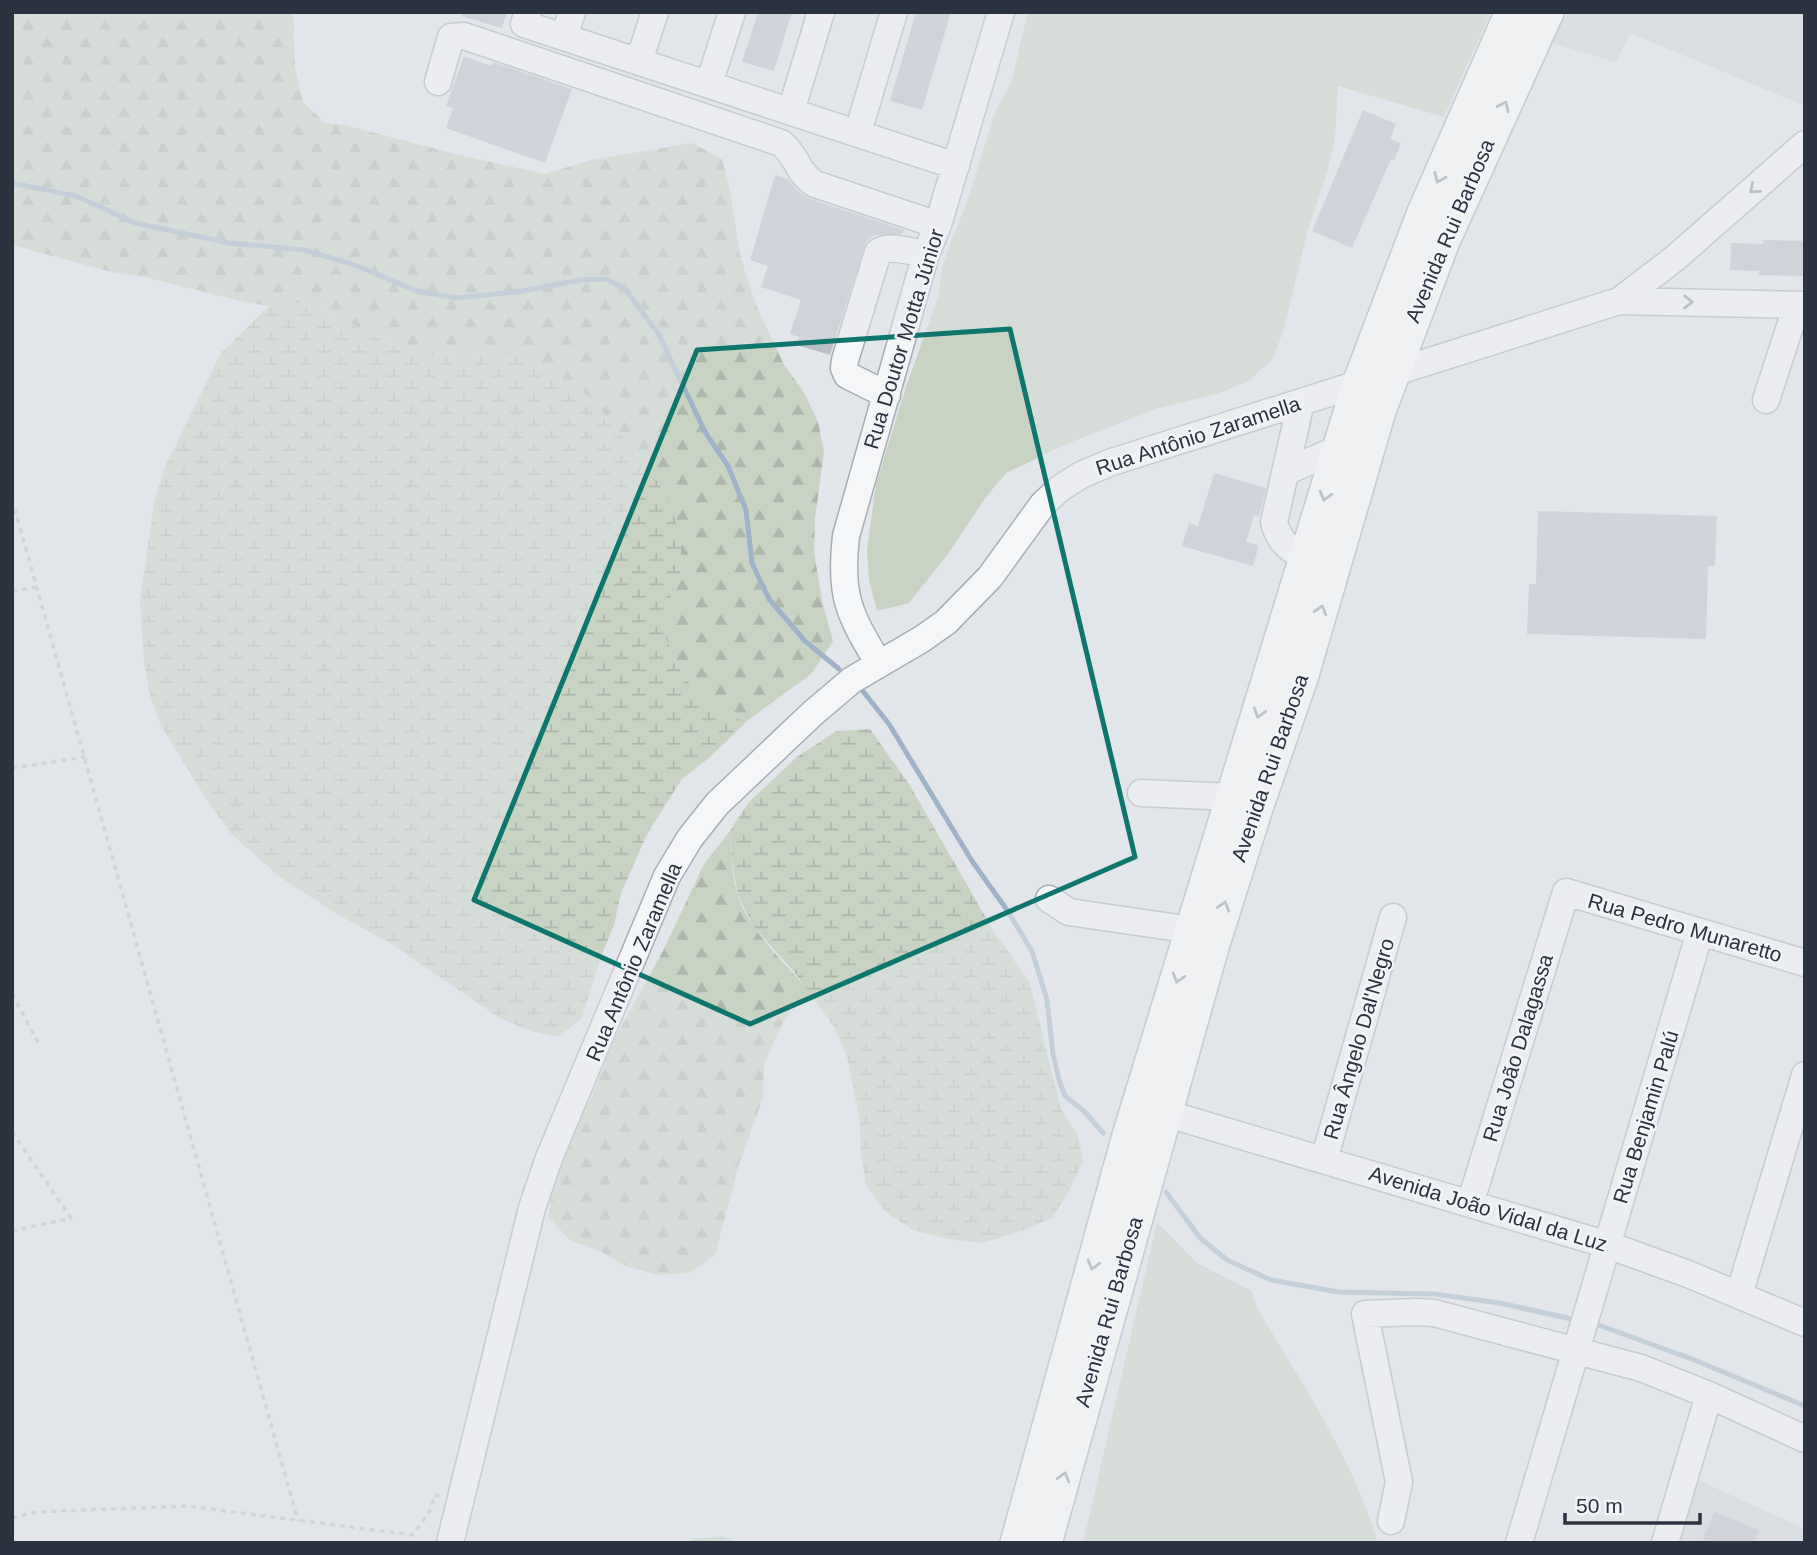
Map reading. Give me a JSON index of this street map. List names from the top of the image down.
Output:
{
  "streets": {
    "main road": ["Avenida Rui Barbosa"],
    "street": [
      "Rua Doutor Motta Júnior",
      "Rua Antônio Zaramella",
      "Rua Pedro Munaretto",
      "Rua Ângelo Dal'Negro",
      "Rua João Dalagassa",
      "Rua Benjamin Palú",
      "Avenida João Vidal da Luz"
    ]
  },
  "crossings": [
    ["Avenida Rui Barbosa", "Rua Antônio Zaramella"],
    ["Avenida Rui Barbosa", "Avenida João Vidal da Luz"],
    ["Rua Doutor Motta Júnior", "Rua Antônio Zaramella"],
    ["Rua Pedro Munaretto", "Rua João Dalagassa"],
    ["Rua Pedro Munaretto", "Rua Benjamin Palú"],
    ["Rua Ângelo Dal'Negro", "Avenida João Vidal da Luz"],
    ["Rua João Dalagassa", "Avenida João Vidal da Luz"],
    ["Rua Benjamin Palú", "Avenida João Vidal da Luz"]
  ],
  "scale_bar": "50 m"
}
